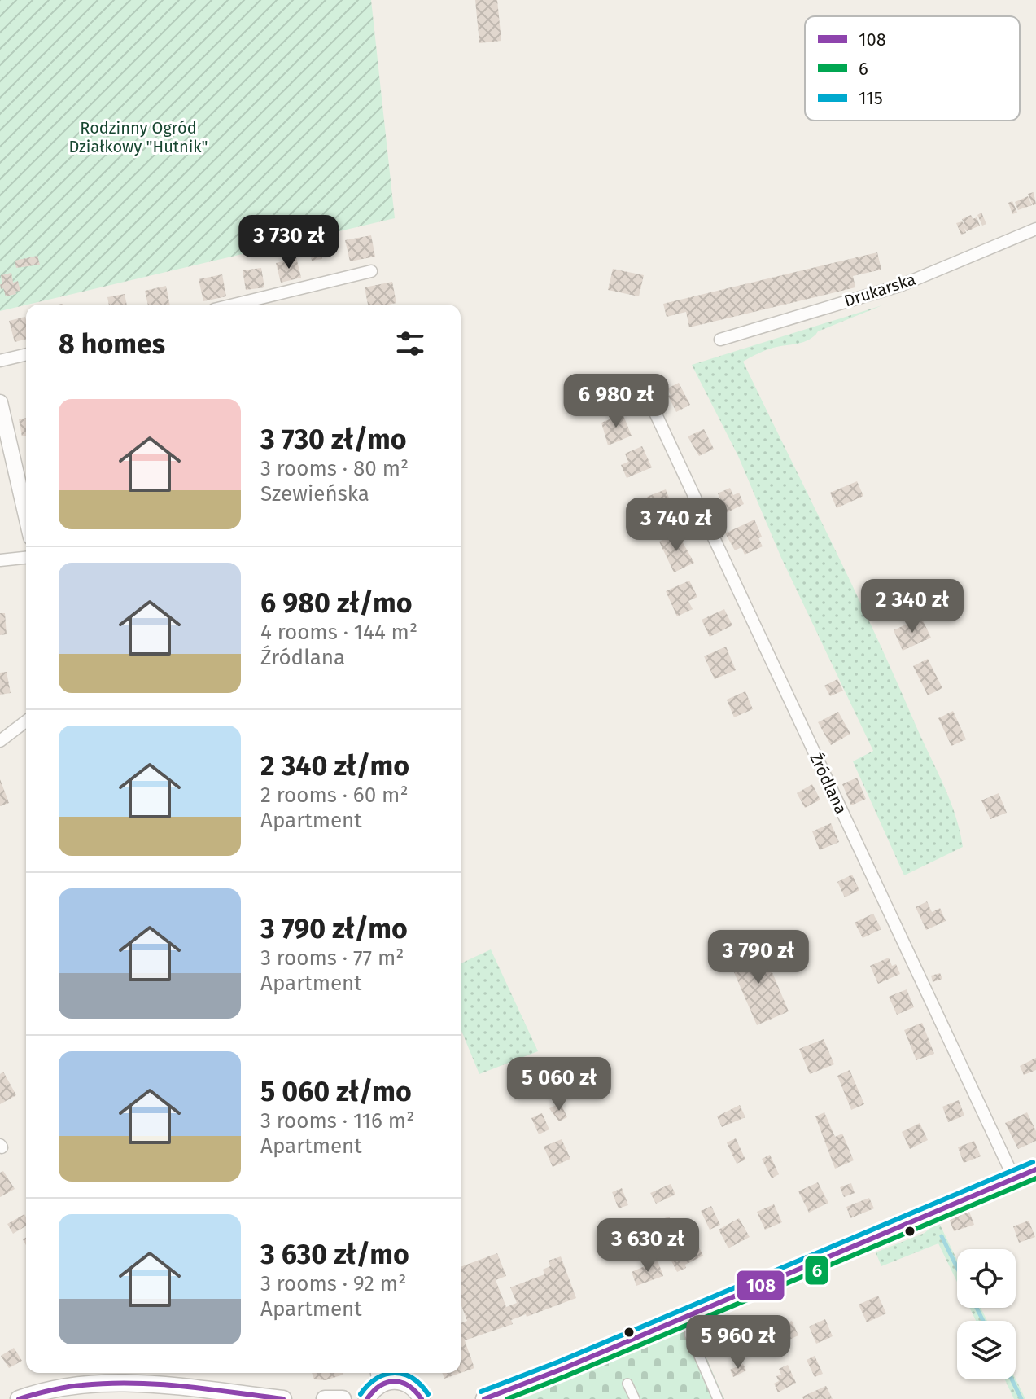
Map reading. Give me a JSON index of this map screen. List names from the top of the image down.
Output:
{
  "streets": {
    "street": ["Drukarska", "Źródlana"]
  },
  "parks": ["Rodzinny Ogród Działkowy \"Hutnik\""],
  "lines": ["transit line 115", "transit line 108", "transit line 6"],
  "legend": ["108", "6", "115"],
  "page": {
    "price": [
      "3 730 zł",
      "6 980 zł",
      "3 740 zł",
      "2 340 zł",
      "3 790 zł",
      "5 060 zł",
      "3 630 zł",
      "5 960 zł"
    ],
    "heading": "8 homes",
    "list": [
      {
        "name": "3 730 zł/mo",
        "note": "3 rooms · 80 m² · Szewieńska"
      },
      {
        "name": "6 980 zł/mo",
        "note": "4 rooms · 144 m² · Źródlana"
      },
      {
        "name": "2 340 zł/mo",
        "note": "2 rooms · 60 m² · Apartment"
      },
      {
        "name": "3 790 zł/mo",
        "note": "3 rooms · 77 m² · Apartment"
      },
      {
        "name": "5 060 zł/mo",
        "note": "3 rooms · 116 m² · Apartment"
      },
      {
        "name": "3 630 zł/mo",
        "note": "3 rooms · 92 m² · Apartment"
      }
    ]
  }
}
